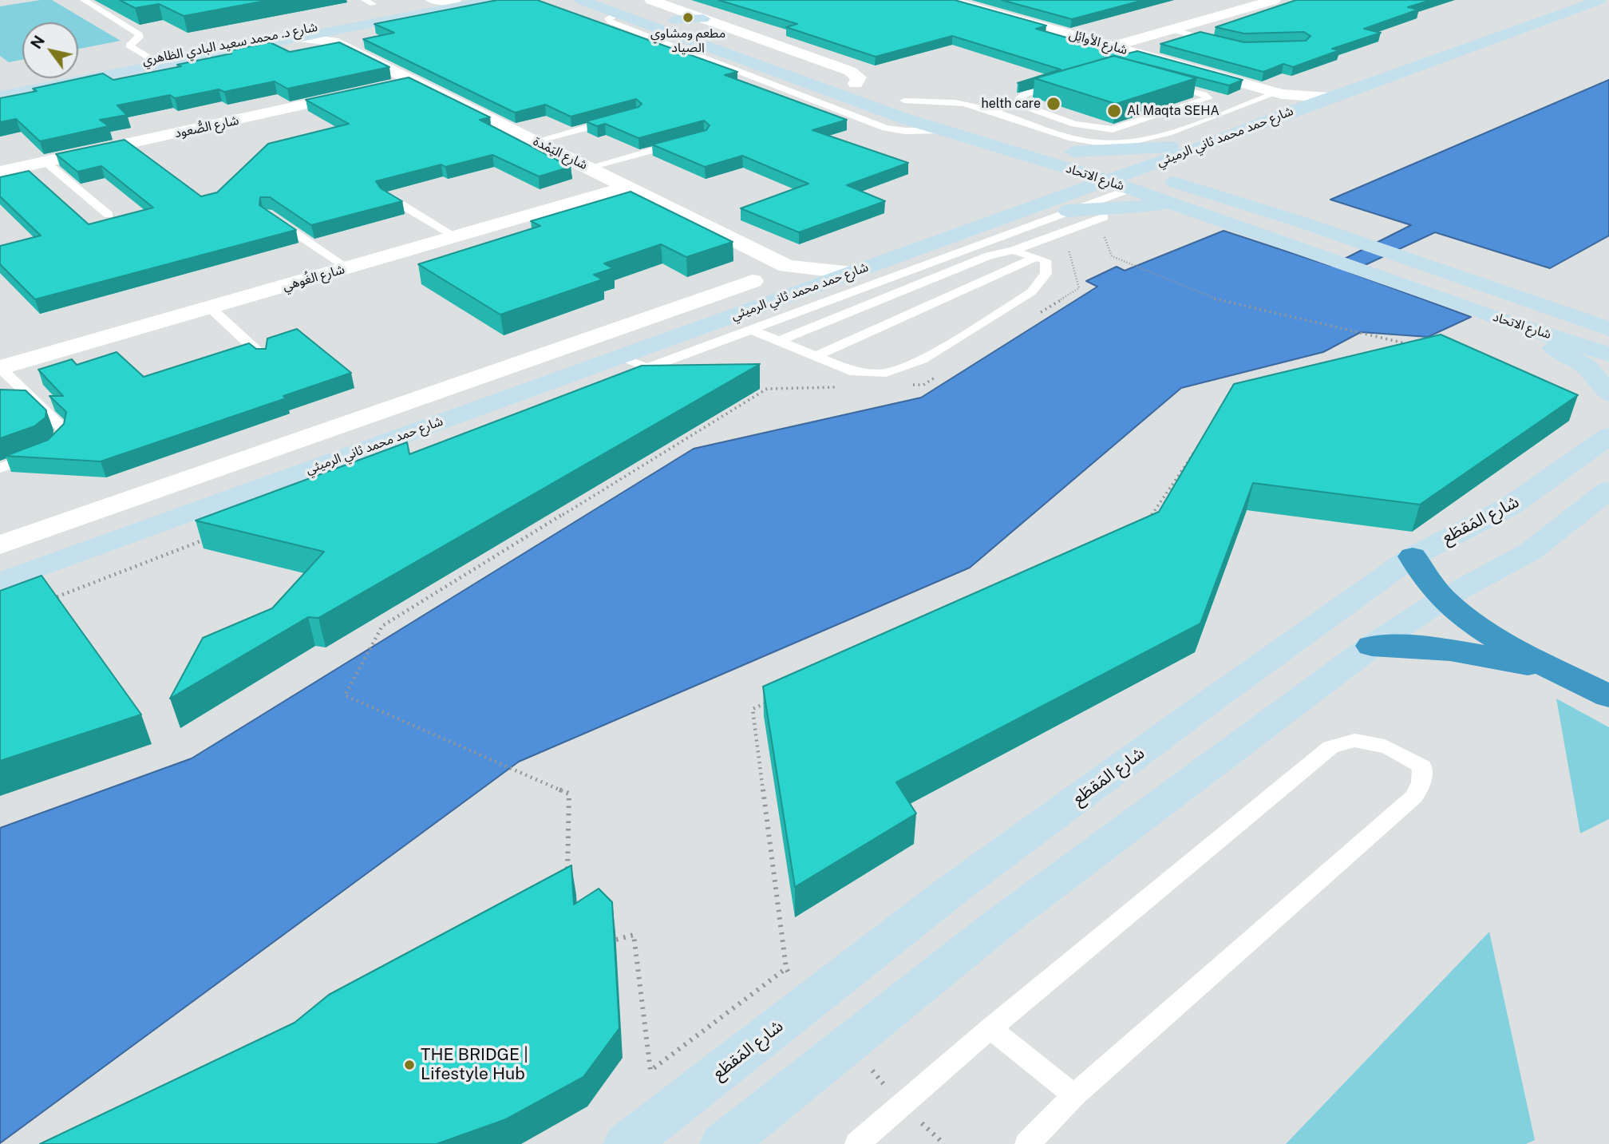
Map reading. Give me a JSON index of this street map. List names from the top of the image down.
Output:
{
  "streets": {
    "street": [
      "شارع الأوائِل",
      "شارع د. محمد سعيد البادي الظاهري",
      "شارع الصُّعود",
      "شارع حمد محمد ثاني الرميثي",
      "شارع اليَمْدة",
      "شارع الاتحاد",
      "شارع الغُوهي",
      "شارع المَقطَع"
    ]
  },
  "crossings": [
    ["شارع الأوائِل", "شارع حمد محمد ثاني الرميثي"],
    ["شارع د. محمد سعيد البادي الظاهري", "شارع اليَمْدة"],
    ["شارع حمد محمد ثاني الرميثي", "شارع اليَمْدة"],
    ["شارع حمد محمد ثاني الرميثي", "شارع الاتحاد"],
    ["شارع اليَمْدة", "شارع الغُوهي"]
  ],
  "places": [
    "مطعم ومشاوي الصياد",
    "helth care",
    "Al Maqta SEHA",
    "THE BRIDGE | Lifestyle Hub"
  ],
  "north": "top left"
}
